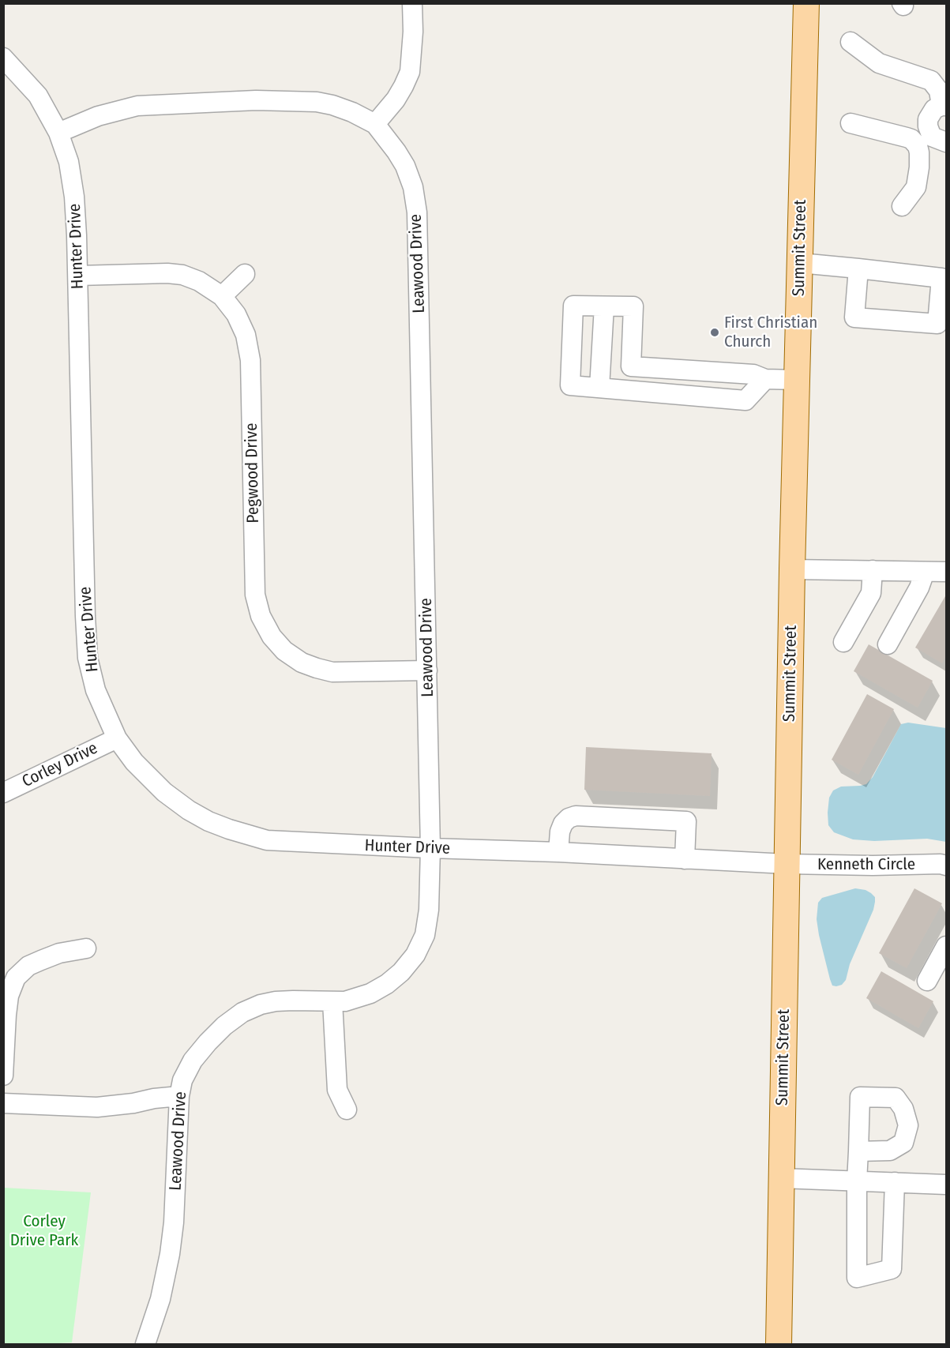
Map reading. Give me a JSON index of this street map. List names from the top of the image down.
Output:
{
  "streets": {
    "main road": ["Summit Street"],
    "street": [
      "Hunter Drive",
      "Leawood Drive",
      "Pegwood Drive",
      "Corley Drive",
      "Kenneth Circle"
    ]
  },
  "crossings": [
    ["Hunter Drive", "Summit Street"],
    ["Hunter Drive", "Leawood Drive"],
    ["Hunter Drive", "Pegwood Drive"],
    ["Hunter Drive", "Corley Drive"],
    ["Hunter Drive", "Kenneth Circle"],
    ["Summit Street", "Kenneth Circle"],
    ["Leawood Drive", "Pegwood Drive"]
  ],
  "parks": ["Corley Drive Park"],
  "places": ["First Christian Church"]
}
